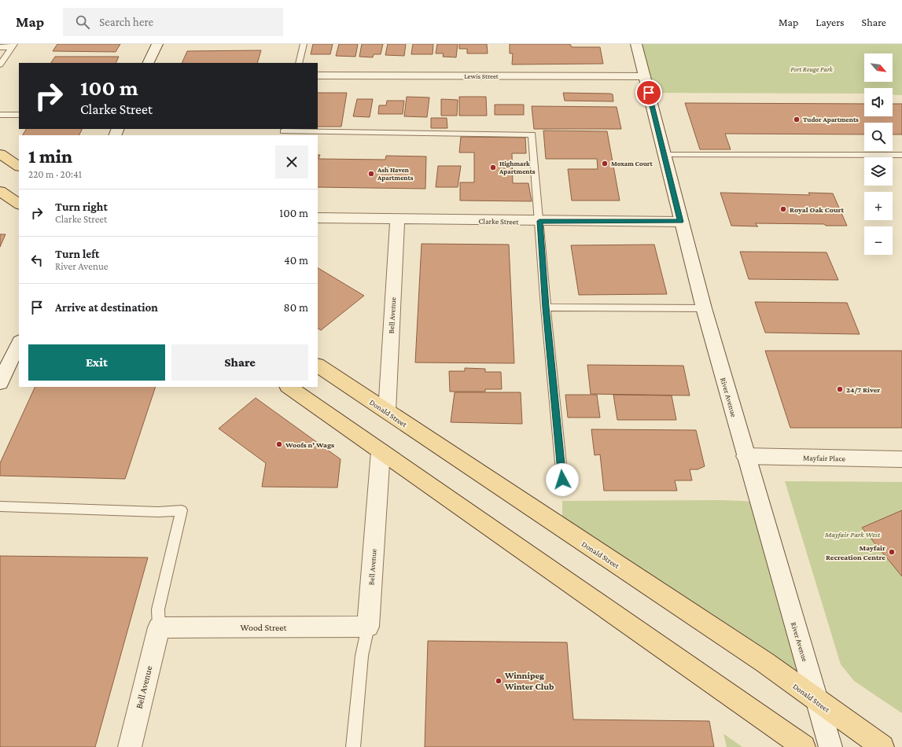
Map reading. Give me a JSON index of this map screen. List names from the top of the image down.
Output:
{
  "streets": {
    "main road": ["Donald Street"],
    "street": [
      "Lewis Street",
      "Clarke Street",
      "Bell Avenue",
      "River Avenue",
      "Mayfair Place",
      "Wood Street"
    ]
  },
  "crossings": [
    ["Lewis Street", "River Avenue"],
    ["Clarke Street", "Bell Avenue"],
    ["Clarke Street", "River Avenue"],
    ["Bell Avenue", "Donald Street"],
    ["Bell Avenue", "Wood Street"],
    ["River Avenue", "Donald Street"],
    ["River Avenue", "Mayfair Place"]
  ],
  "parks": ["Fort Rouge Park", "Mayfair Park West"],
  "places": [
    "Tudor Apartments",
    "Moxam Court",
    "Highmark Apartments",
    "Ash Haven Apartments",
    "Royal Oak Court",
    "24/7 River",
    "Woofs n' Wags",
    "Mayfair Recreation Centre",
    "Winnipeg Winter Club"
  ],
  "north": "bottom right",
  "page": {
    "header": "Map",
    "search": "Search here",
    "nav": ["Map", "Layers", "Share"],
    "map_buttons": ["+", "−"],
    "turn": ["100 m", "Clarke Street"],
    "heading": ["1 min", "220 m · 20:41"],
    "list": [
      {
        "name": "Turn right",
        "note": "Clarke Street",
        "value": "100 m"
      },
      {
        "name": "Turn left",
        "note": "River Avenue",
        "value": "40 m"
      },
      {
        "name": "Arrive at destination",
        "value": "80 m"
      }
    ],
    "buttons": ["Exit", "Share"]
  }
}
